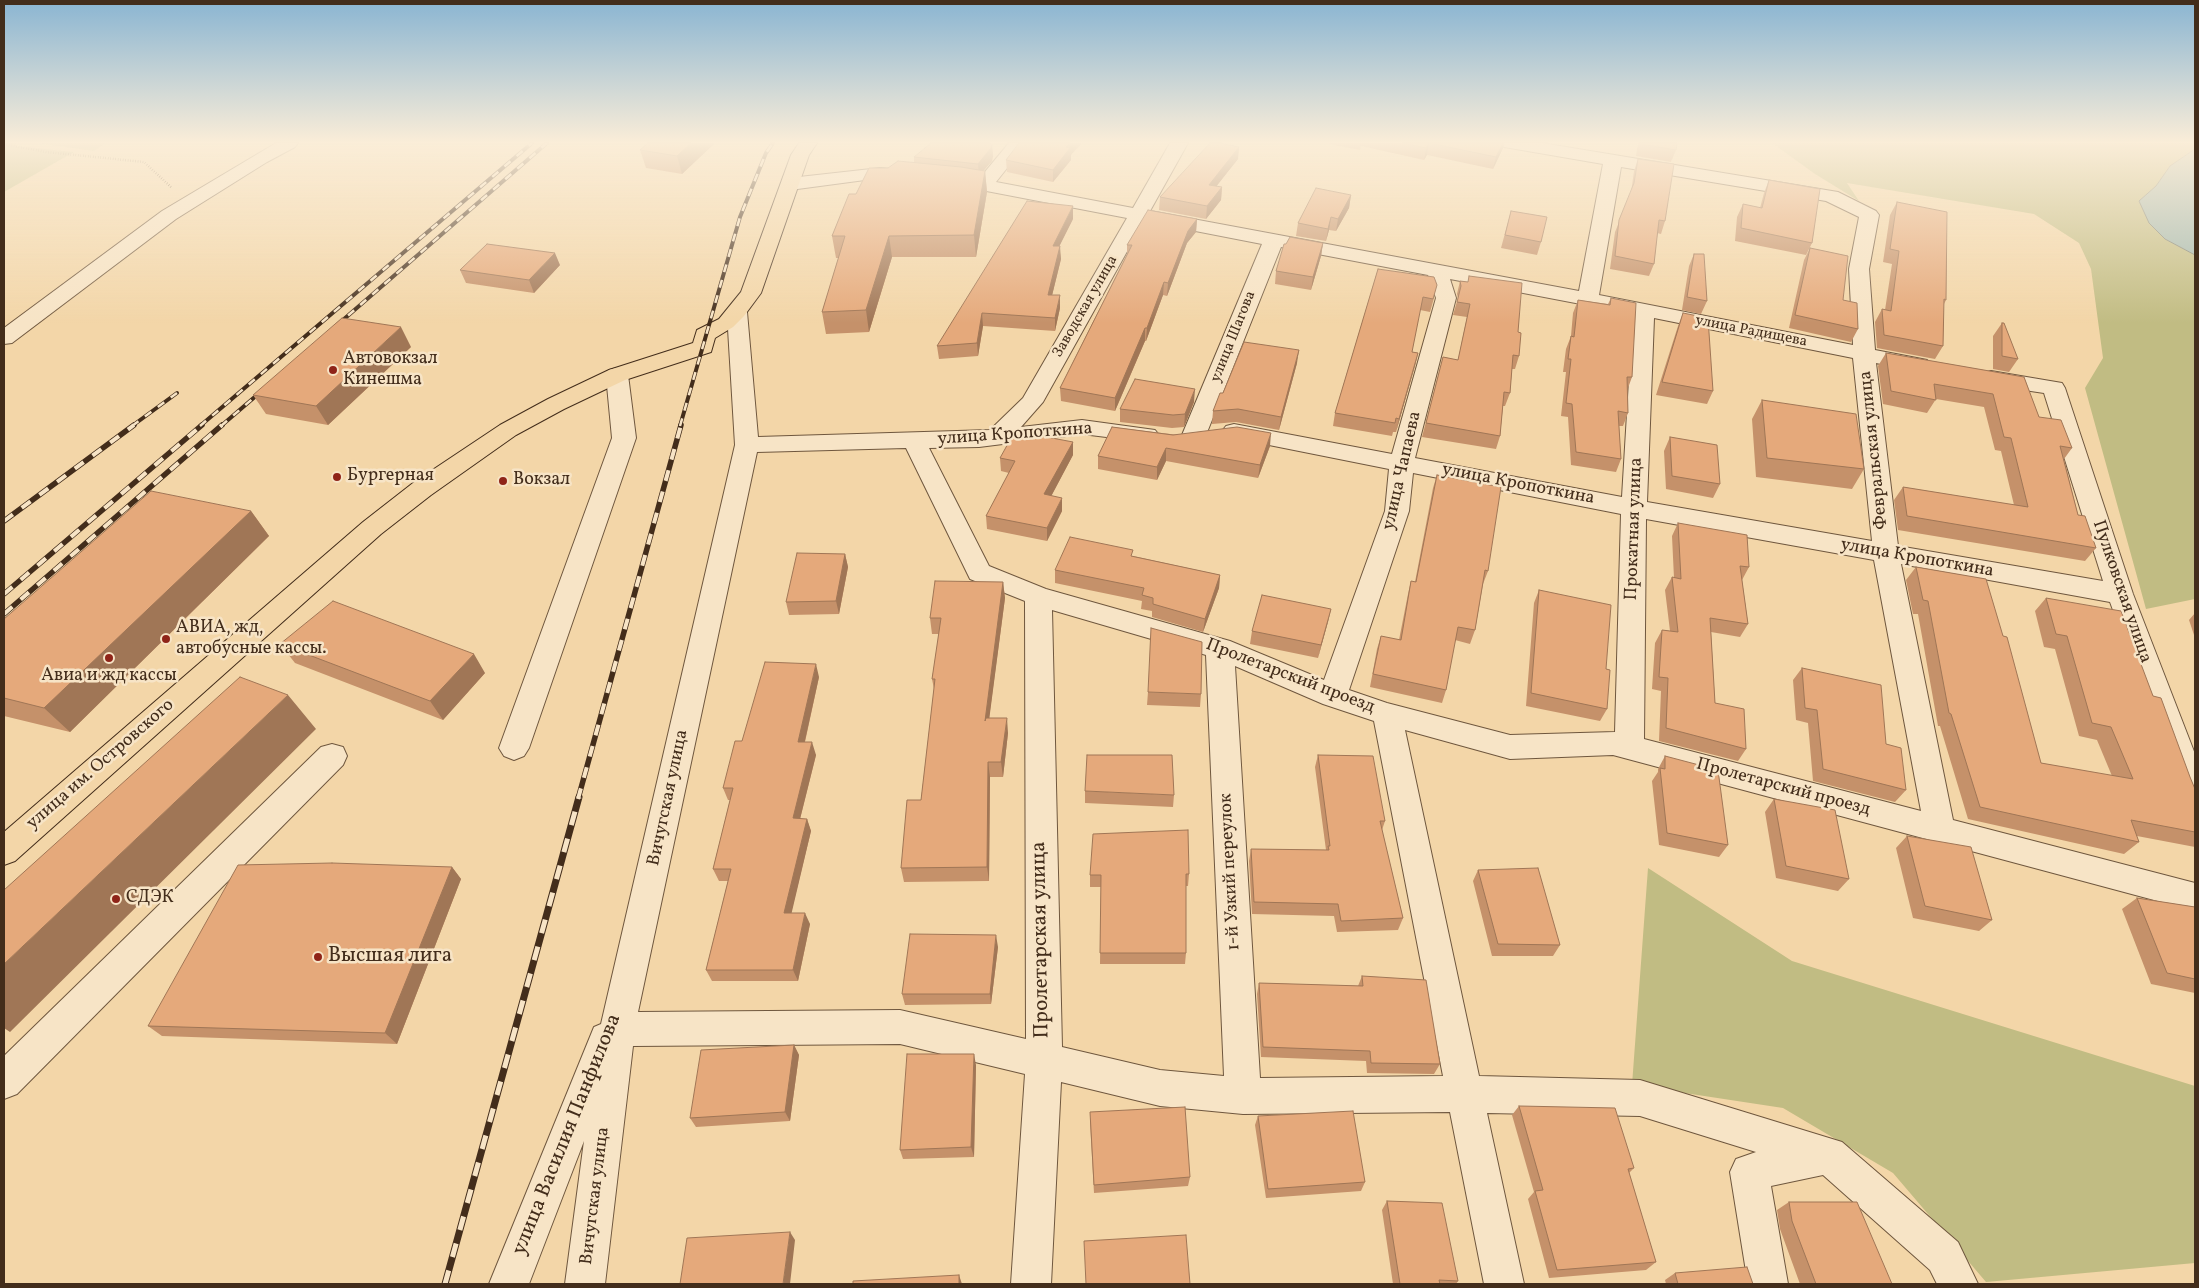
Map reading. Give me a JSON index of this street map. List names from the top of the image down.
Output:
{
  "streets": {
    "main road": ["улица им. Островского"],
    "street": [
      "Заводская улица",
      "улица Радищева",
      "улица Шагова",
      "улица Кропоткина",
      "Февральская улица",
      "улица Чапаева",
      "Прокатная улица",
      "Пулковская улица",
      "Пролетарский проезд",
      "Вичугская улица",
      "1-й Узкий переулок",
      "Пролетарская улица",
      "улица Василия Панфилова"
    ]
  },
  "crossings": [
    ["Заводская улица", "улица Радищева"],
    ["Заводская улица", "улица Кропоткина"],
    ["улица Радищева", "улица Шагова"],
    ["улица Радищева", "Февральская улица"],
    ["улица Радищева", "улица Чапаева"],
    ["улица Радищева", "Прокатная улица"],
    ["улица Шагова", "улица Кропоткина"],
    ["улица Кропоткина", "Февральская улица"],
    ["улица Кропоткина", "улица Чапаева"],
    ["улица Кропоткина", "Прокатная улица"],
    ["улица Кропоткина", "Пулковская улица"],
    ["улица Кропоткина", "Пролетарский проезд"],
    ["улица Кропоткина", "Вичугская улица"],
    ["Февральская улица", "Пролетарский проезд"],
    ["улица Чапаева", "Пролетарский проезд"],
    ["Прокатная улица", "Пролетарский проезд"],
    ["Пролетарский проезд", "1-й Узкий переулок"],
    ["Пролетарский проезд", "Пролетарская улица"],
    ["Вичугская улица", "улица Василия Панфилова"]
  ],
  "places": [
    "Автовокзал Кинешма",
    "Бургерная",
    "Вокзал",
    "АВИА, жд, автобусные кассы.",
    "Авиа и жд кассы",
    "СДЭК",
    "Высшая лига"
  ]
}
